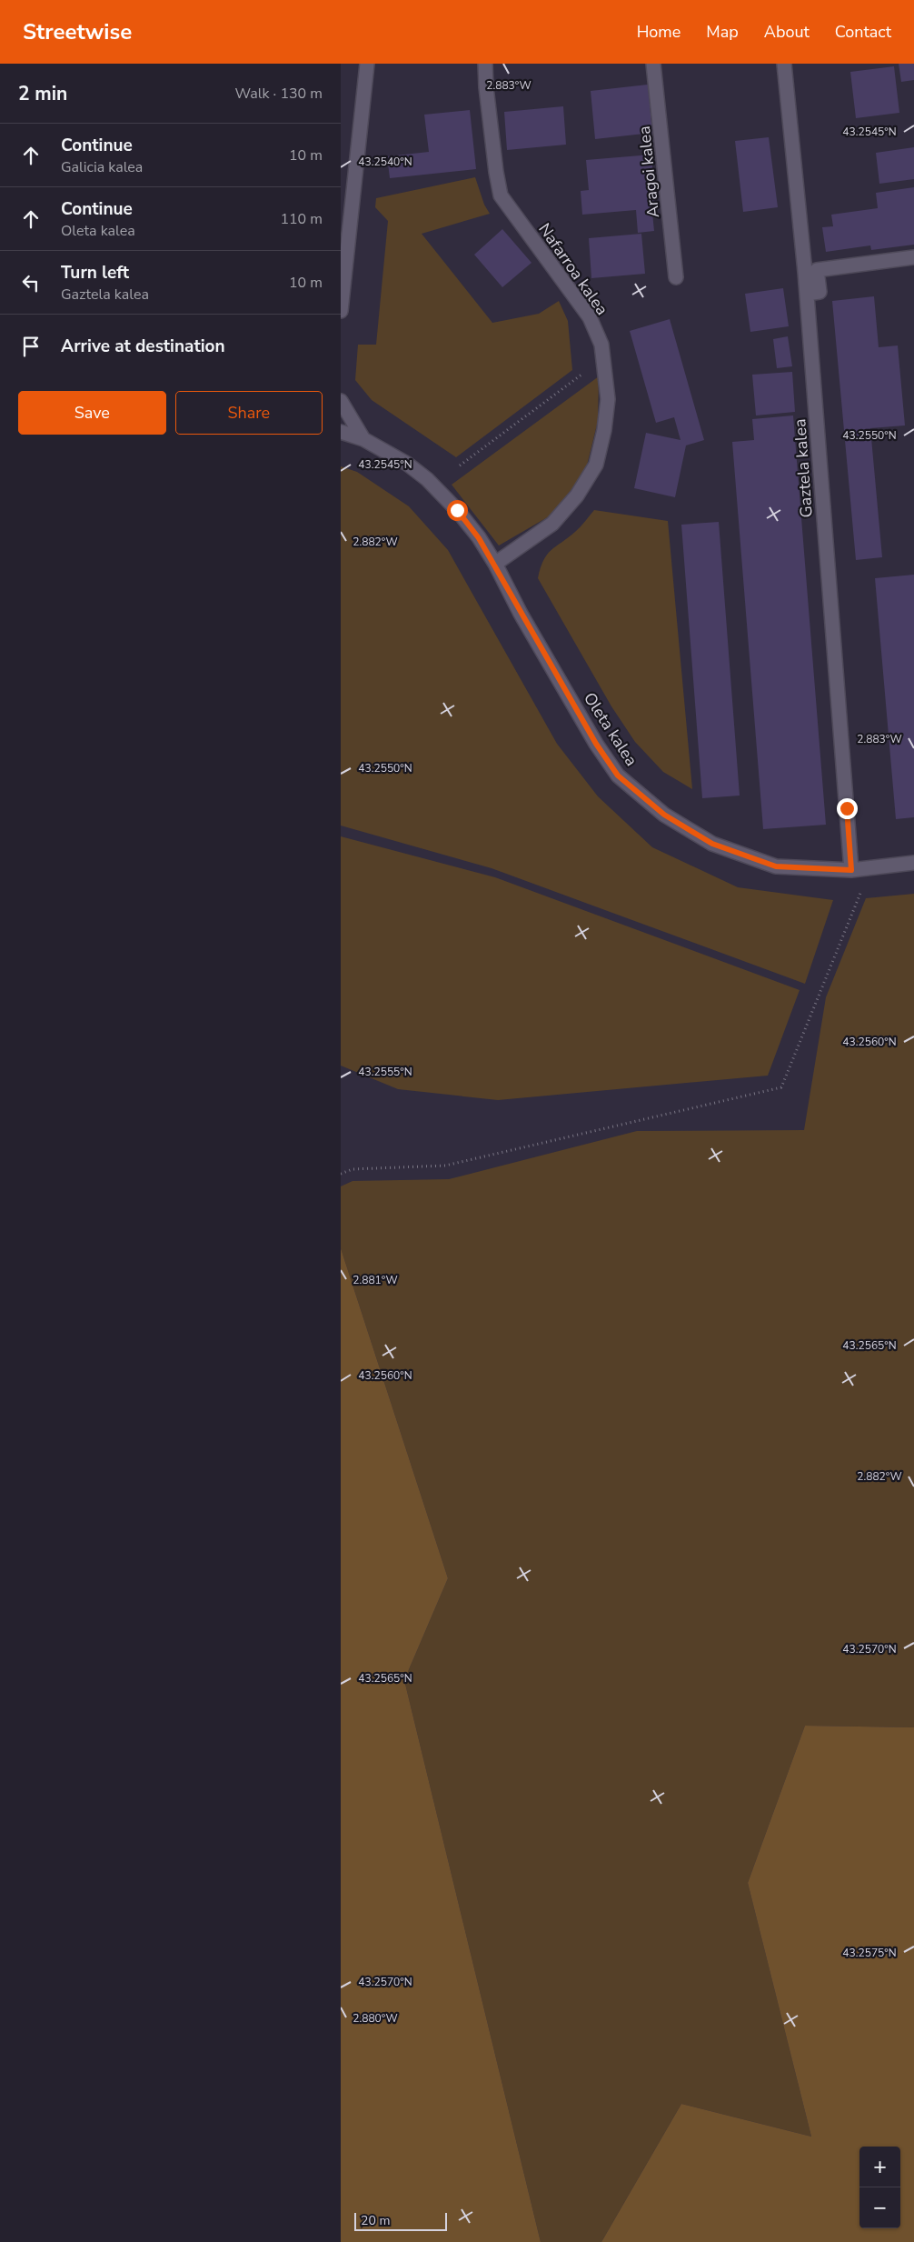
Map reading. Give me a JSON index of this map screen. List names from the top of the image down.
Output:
{
  "streets": {
    "street": [
      "Aragoi kalea",
      "Nafarroa kalea",
      "Gaztela kalea",
      "Oleta kalea"
    ]
  },
  "crossings": [
    ["Nafarroa kalea", "Oleta kalea"],
    ["Gaztela kalea", "Oleta kalea"]
  ],
  "scale_bar": "20 m",
  "page": {
    "header": "Streetwise",
    "nav": [
      "Home",
      "Map",
      "About",
      "Contact"
    ],
    "heading": ["2 min", "Walk · 130 m"],
    "list": [
      ["Continue", "Galicia kalea", "10 m"],
      ["Continue", "Oleta kalea", "110 m"],
      ["Turn left", "Gaztela kalea", "10 m"],
      "Arrive at destination"
    ],
    "buttons": ["Save", "Share"],
    "map_buttons": ["+", "−"],
    "scale": "20 m"
  },
  "coordinates": [
    "2.883°W",
    "43.2545°N",
    "43.2540°N",
    "43.2550°N",
    "2.882°W",
    "43.2560°N",
    "43.2555°N",
    "2.881°W",
    "43.2565°N",
    "43.2570°N",
    "43.2575°N",
    "2.880°W"
  ]
}
